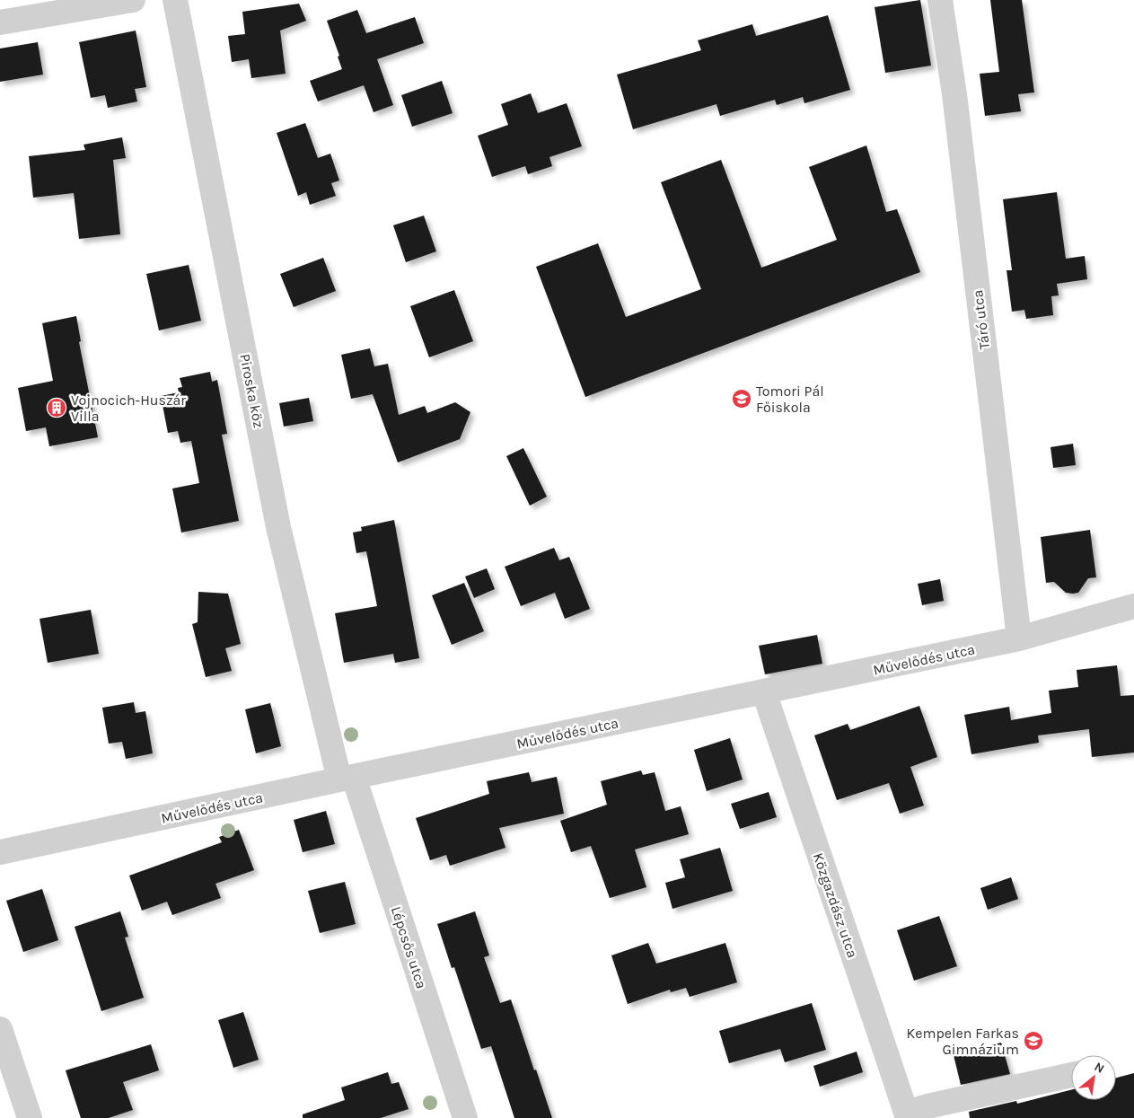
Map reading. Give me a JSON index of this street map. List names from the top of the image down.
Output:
{
  "streets": {
    "street": [
      "Táró utca",
      "Piroska köz",
      "Művelődés utca",
      "Közgazdász utca",
      "Lépcsős utca"
    ]
  },
  "crossings": [
    ["Táró utca", "Művelődés utca"],
    ["Piroska köz", "Művelődés utca"],
    ["Piroska köz", "Lépcsős utca"],
    ["Művelődés utca", "Közgazdász utca"],
    ["Művelődés utca", "Lépcsős utca"]
  ],
  "places": {
    "school or university": ["Tomori Pál Főiskola", "Kempelen Farkas Gimnázium"],
    "building": ["Vojnocich-Huszár Villa"]
  },
  "north": "top right"
}
